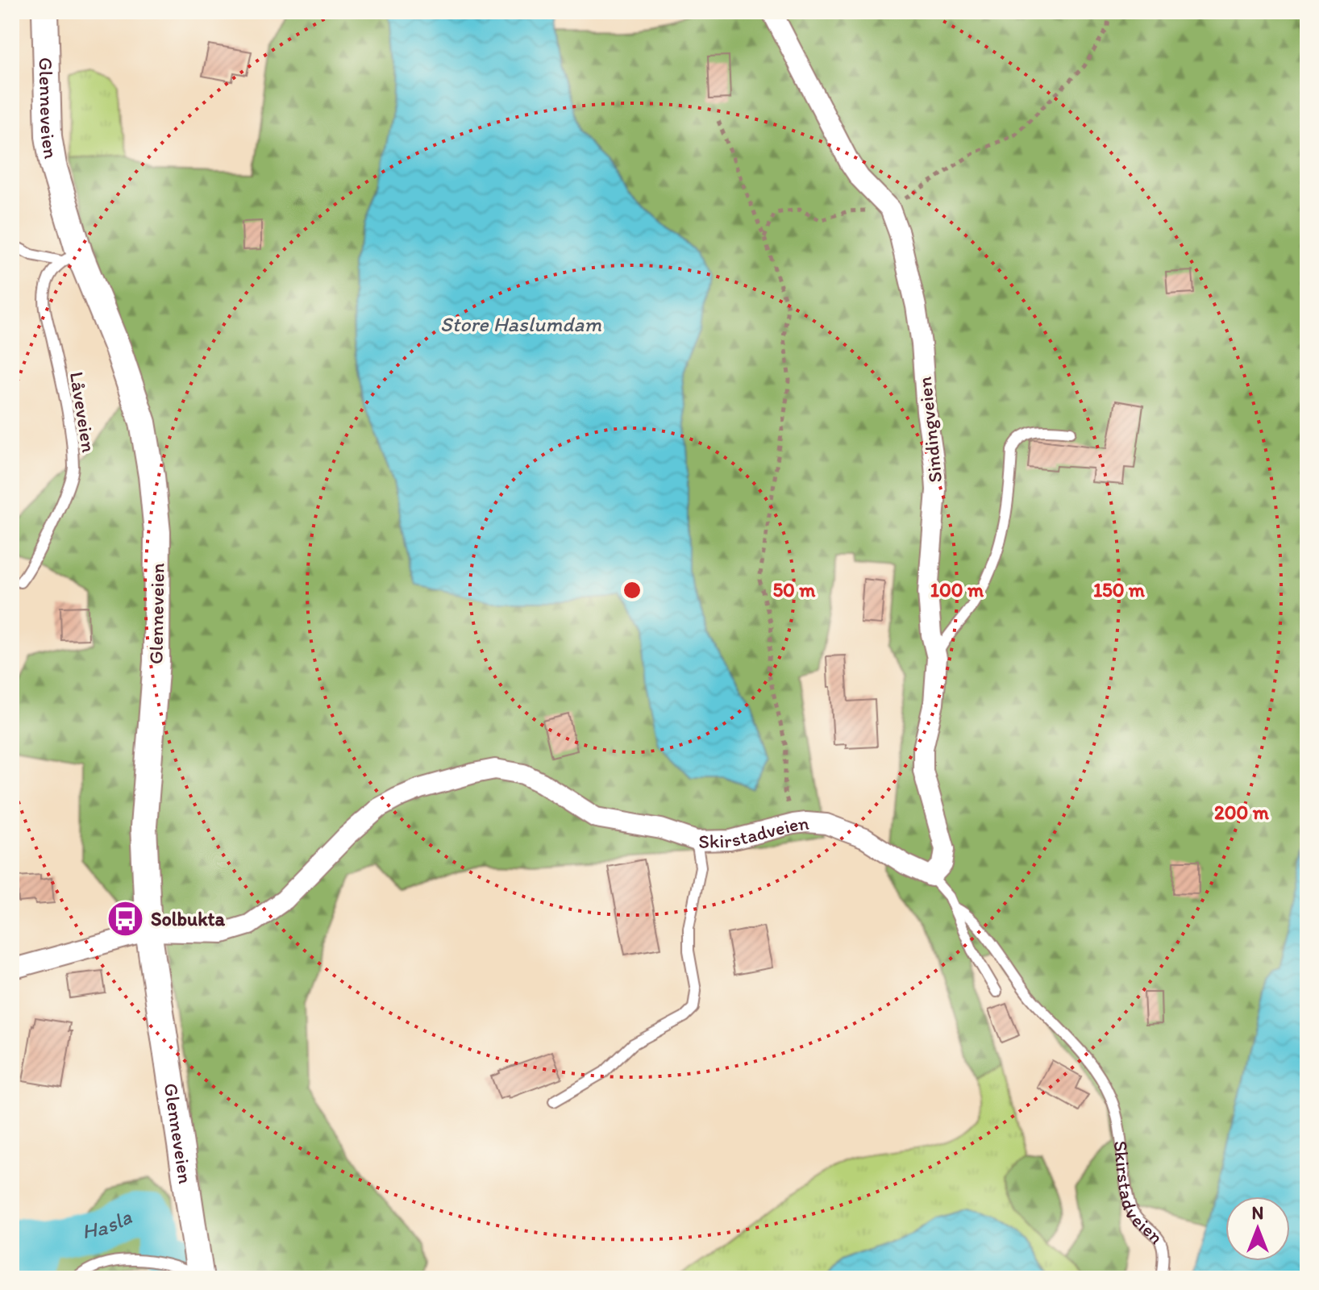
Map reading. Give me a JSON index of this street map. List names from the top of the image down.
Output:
{
  "streets": {
    "main road": ["Glenneveien"],
    "street": ["Sindingveien", "Skirstadveien"],
    "lane": ["Låveveien"]
  },
  "crossings": [
    ["Glenneveien", "Låveveien"],
    ["Glenneveien", "Skirstadveien"],
    ["Sindingveien", "Skirstadveien"]
  ],
  "water": ["Store Haslumdam", "Hasla"],
  "places": {
    "bus stop": ["Solbukta"]
  },
  "north": "top",
  "rings": [
    "50 m",
    "100 m",
    "150 m",
    "200 m"
  ]
}
